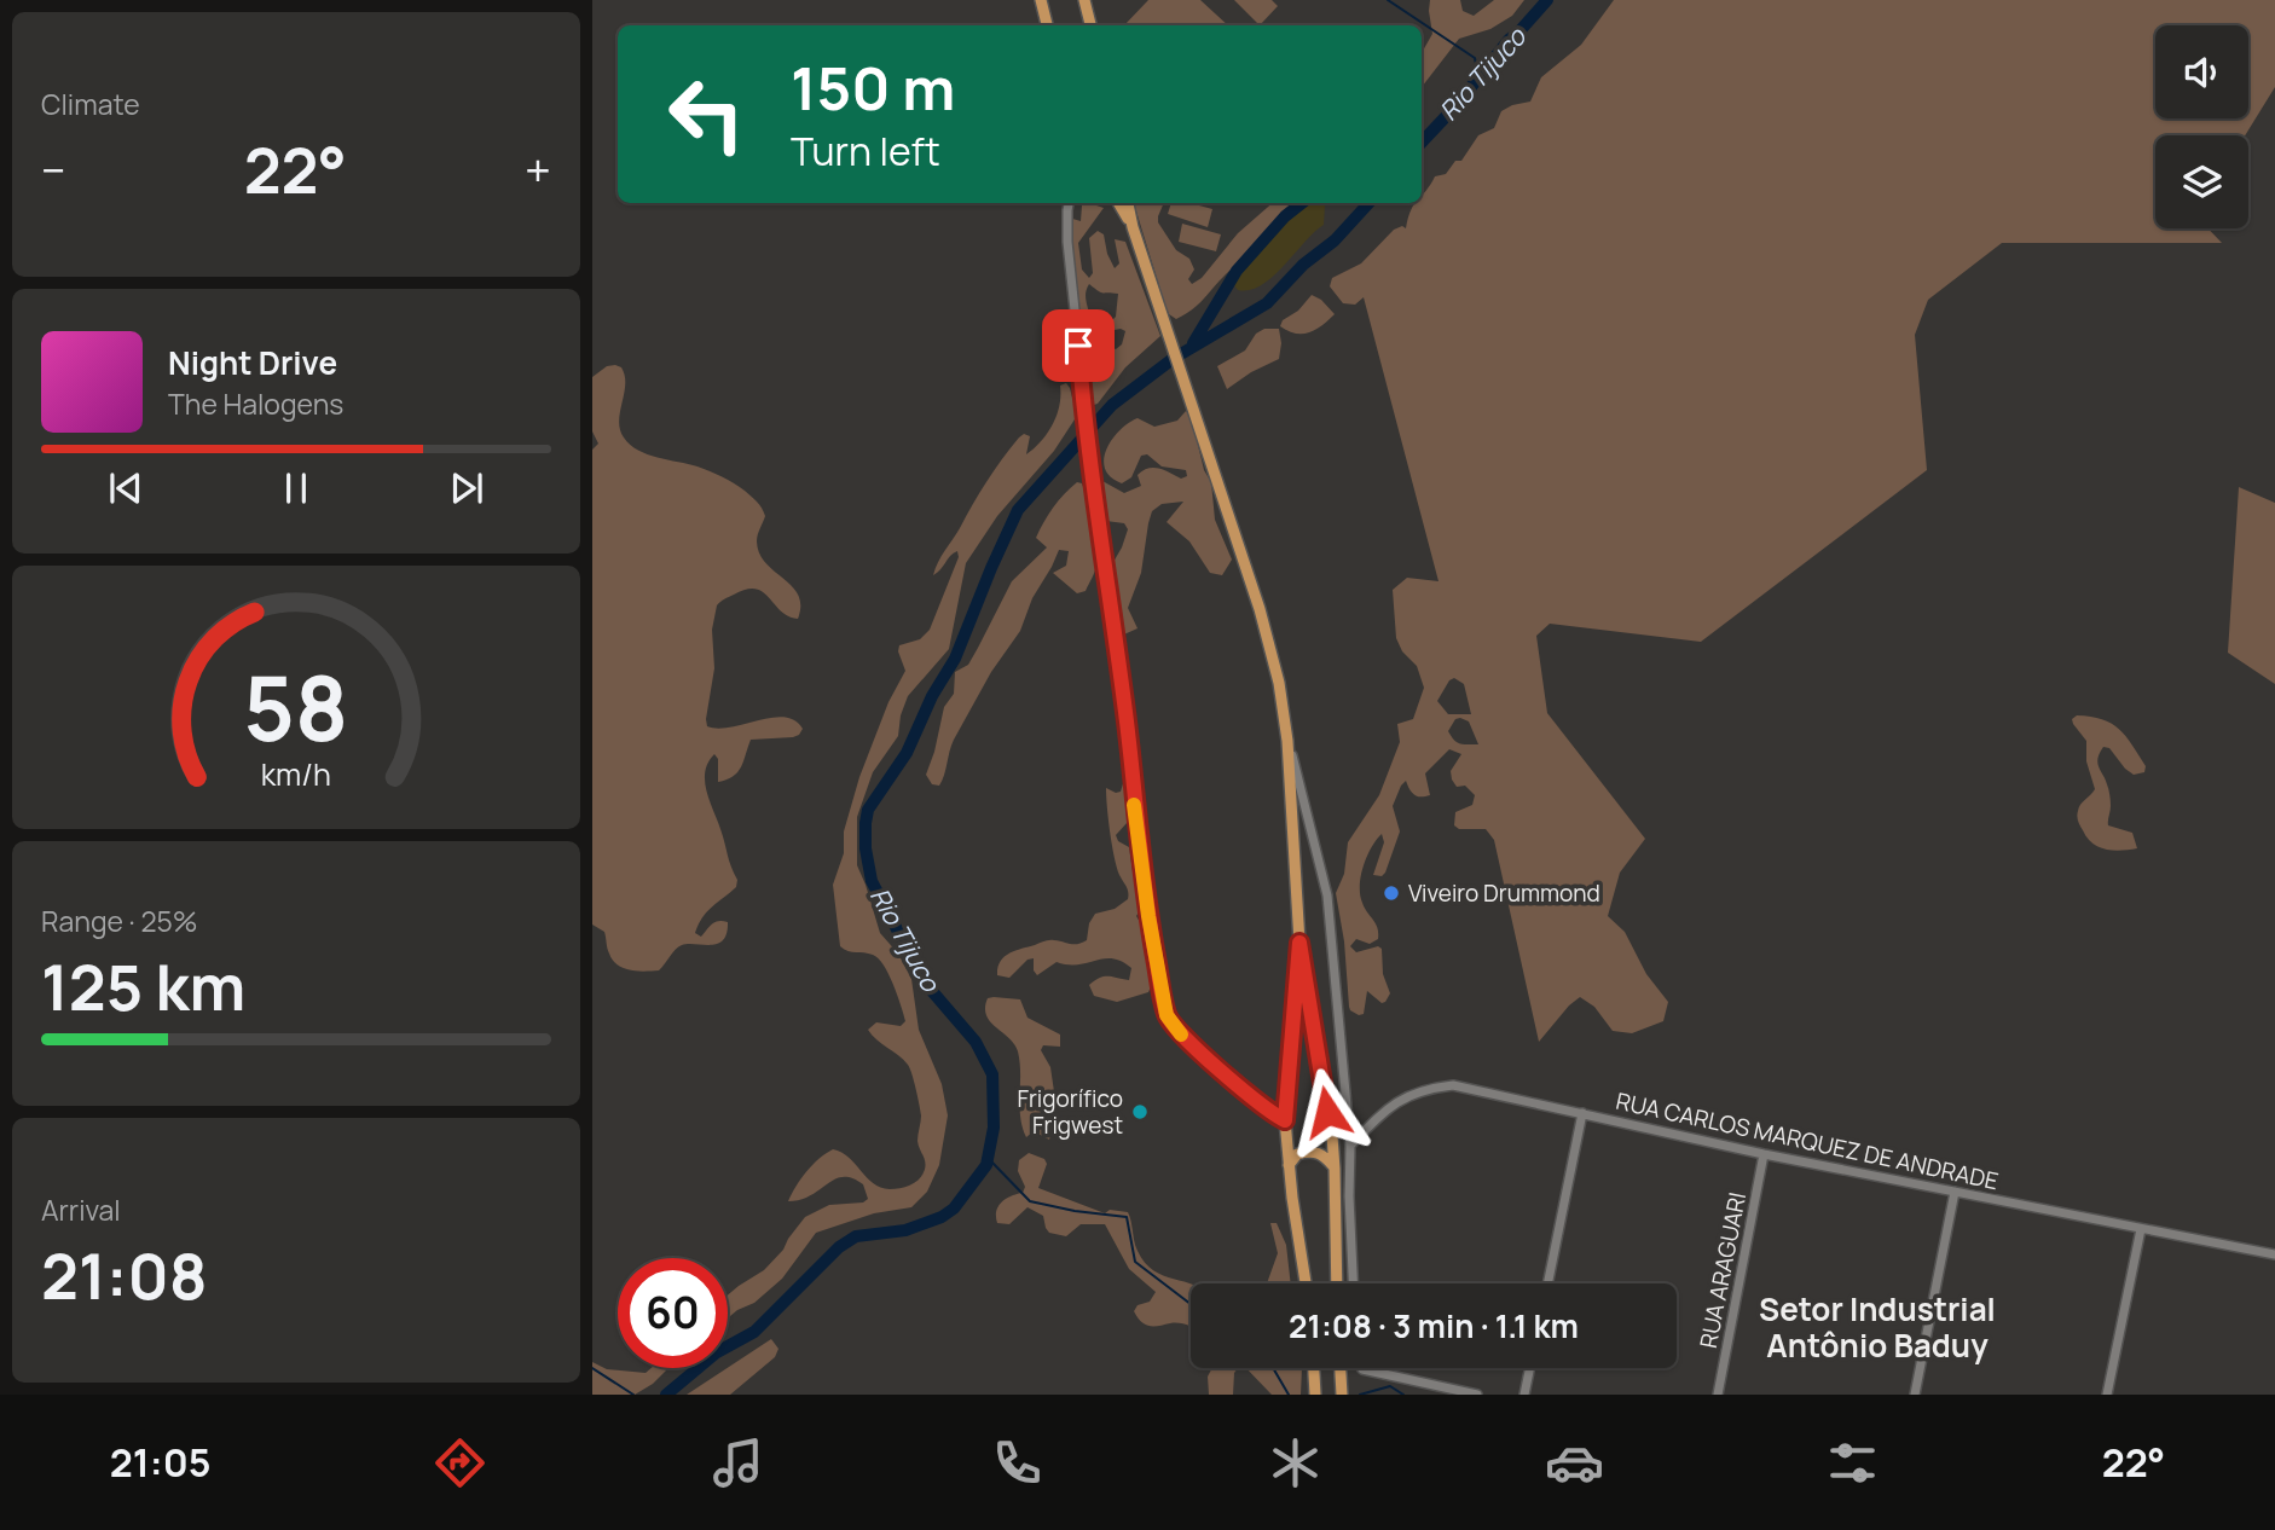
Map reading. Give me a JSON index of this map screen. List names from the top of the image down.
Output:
{
  "streets": {
    "street": ["RUA CARLOS MARQUEZ DE ANDRADE", "RUA ARAGUARI"]
  },
  "crossings": [
    ["RUA CARLOS MARQUEZ DE ANDRADE", "RUA ARAGUARI"]
  ],
  "districts": ["Setor Industrial Antônio Baduy"],
  "water": ["Rio Tijuco"],
  "places": ["Viveiro Drummond", "Frigorífico Frigwest"],
  "page": {
    "tile": [
      "Climate",
      ["Range · 25%", "125 km"],
      ["Arrival", "21:08"]
    ],
    "turn": ["150 m", "Turn left"],
    "heat": ["−", "22°", "+"],
    "song": ["Night Drive", "The Halogens"],
    "limit": "60",
    "trip": "21:08 · 3 min · 1.1 km",
    "tabs": ["21:05", "22°"],
    "gauge": ["58", "km/h"]
  }
}
